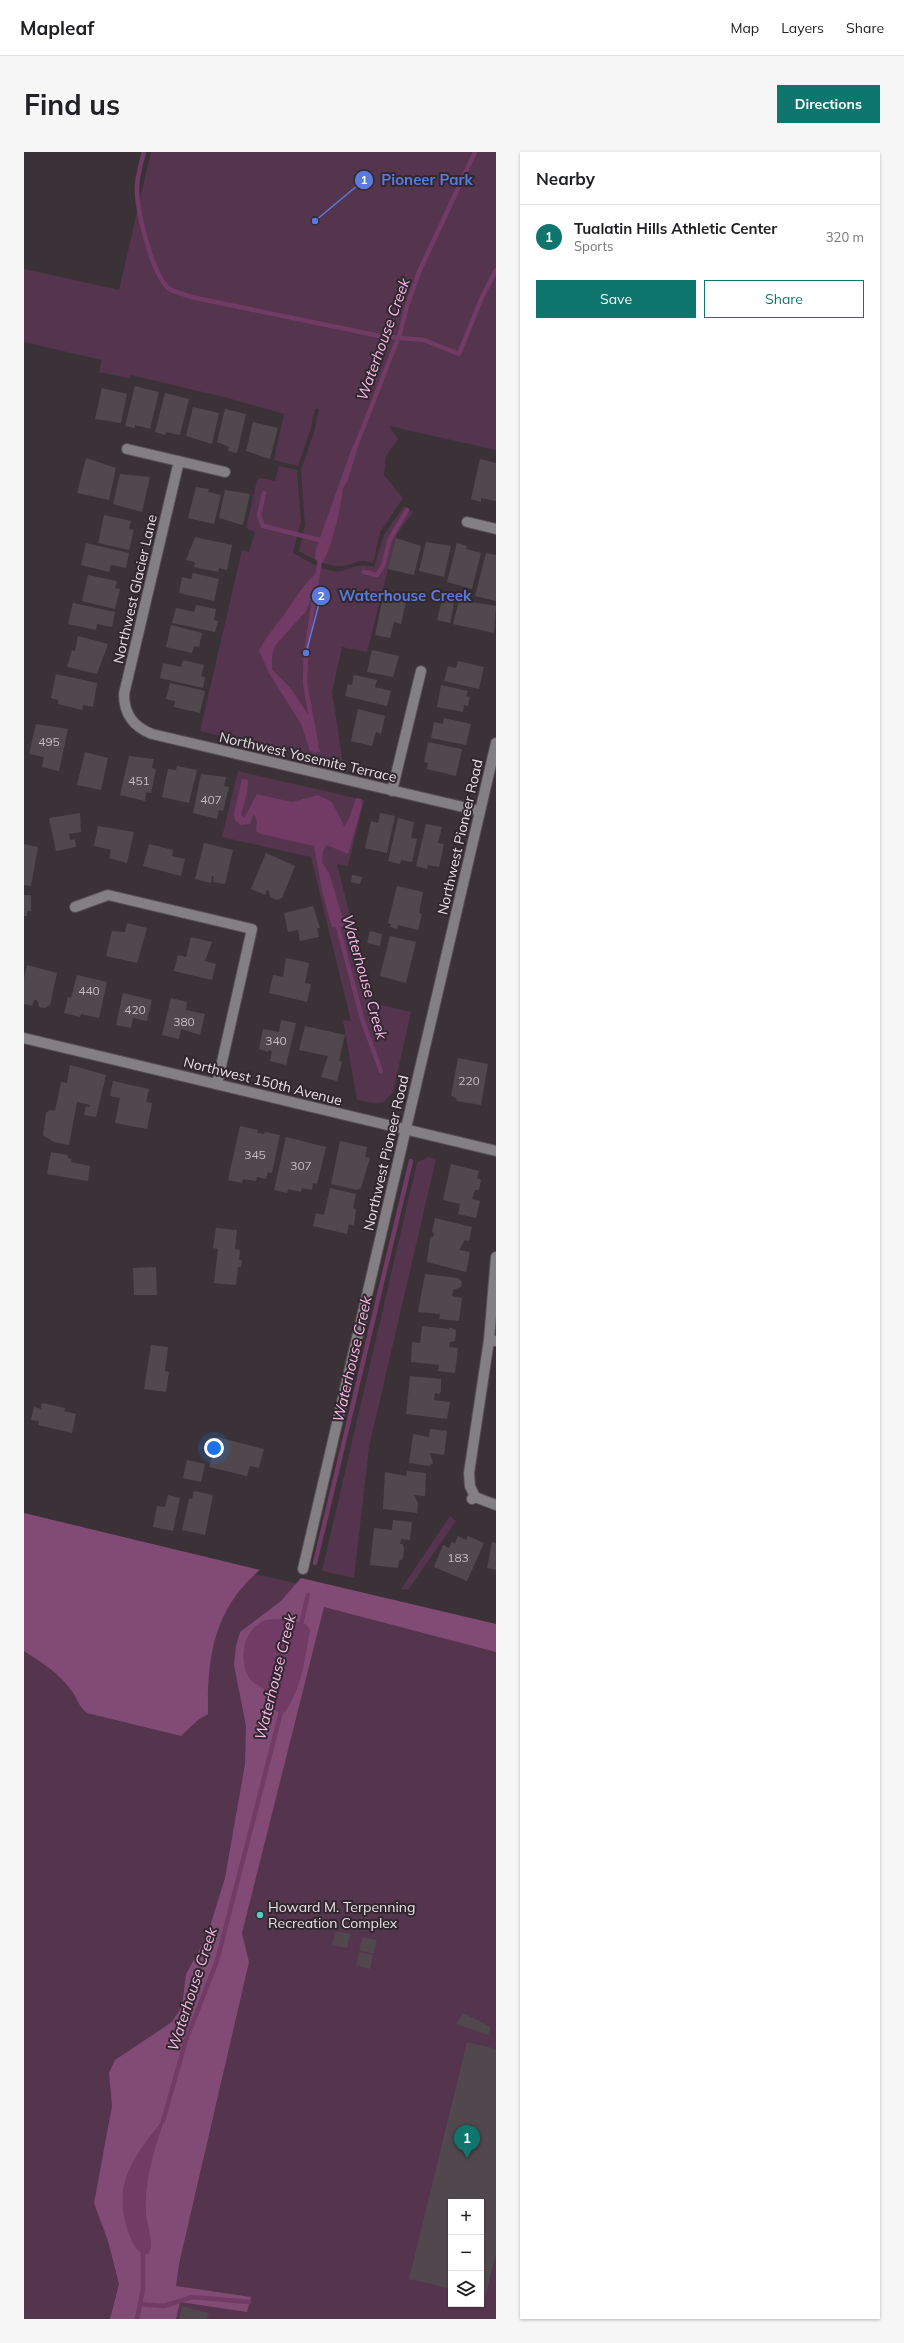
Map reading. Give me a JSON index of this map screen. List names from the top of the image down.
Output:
{
  "streets": {
    "street": [
      "Northwest Glacier Lane",
      "Northwest Yosemite Terrace",
      "Northwest Pioneer Road",
      "Northwest 150th Avenue"
    ]
  },
  "crossings": [
    ["Northwest Glacier Lane", "Northwest Yosemite Terrace"],
    ["Northwest Yosemite Terrace", "Northwest Pioneer Road"],
    ["Northwest Pioneer Road", "Northwest 150th Avenue"]
  ],
  "water": ["Waterhouse Creek"],
  "places": ["Pioneer Park", "Waterhouse Creek", "Howard M. Terpenning Recreation Complex"],
  "house_numbers": [
    "495",
    "451",
    "407",
    "440",
    "420",
    "380",
    "340",
    "220",
    "345",
    "307",
    "183"
  ],
  "page": {
    "header": "Mapleaf",
    "nav": ["Map", "Layers", "Share"],
    "buttons": [
      "Directions",
      ["Save", "Share"]
    ],
    "title": "Find us",
    "heading": "Nearby",
    "list": [
      {
        "mark": "1",
        "name": "Tualatin Hills Athletic Center",
        "note": "Sports",
        "value": "320 m"
      }
    ],
    "pins": "1",
    "map_buttons": ["+", "−"]
  }
}
